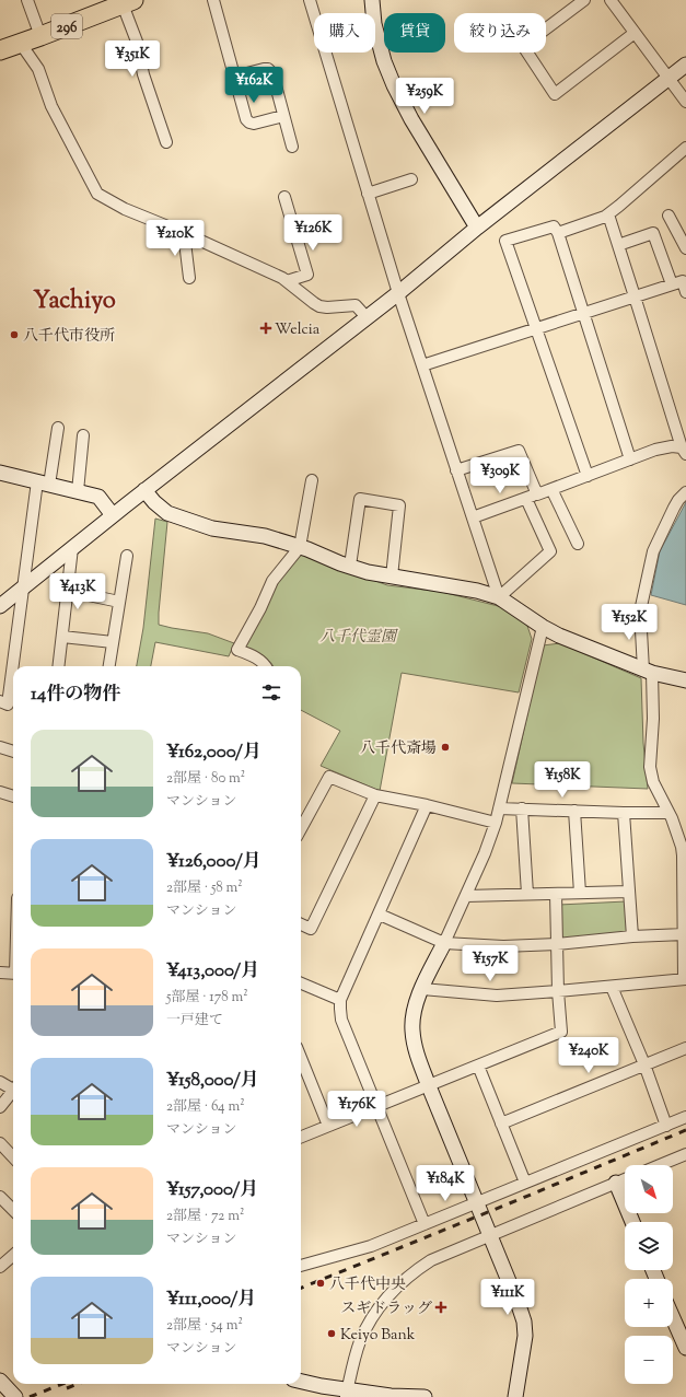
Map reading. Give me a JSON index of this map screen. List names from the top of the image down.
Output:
{
  "streets": {
    "highway": ["296"]
  },
  "districts": ["Yachiyo"],
  "parks": ["八千代霊園"],
  "places": {
    "health": ["Welcia", "スギドラッグ"],
    "other": [
      "八千代市役所",
      "八千代斎場",
      "八千代中央",
      "Keiyo Bank"
    ]
  },
  "north": "bottom right",
  "page": {
    "chip": ["購入", "賃貸", "絞り込み"],
    "price": [
      "¥351K",
      "¥162K",
      "¥259K",
      "¥126K",
      "¥210K",
      "¥309K",
      "¥413K",
      "¥152K",
      "¥158K",
      "¥157K",
      "¥240K",
      "¥176K",
      "¥184K",
      "¥111K"
    ],
    "heading": "14件の物件",
    "list": [
      {
        "name": "¥162,000/月",
        "note": "2部屋 · 80 m² · マンション"
      },
      {
        "name": "¥126,000/月",
        "note": "2部屋 · 58 m² · マンション"
      },
      {
        "name": "¥413,000/月",
        "note": "5部屋 · 178 m² · 一戸建て"
      },
      {
        "name": "¥158,000/月",
        "note": "2部屋 · 64 m² · マンション"
      },
      {
        "name": "¥157,000/月",
        "note": "2部屋 · 72 m² · マンション"
      },
      {
        "name": "¥111,000/月",
        "note": "2部屋 · 54 m² · マンション"
      }
    ],
    "map_buttons": ["+", "−"]
  }
}
